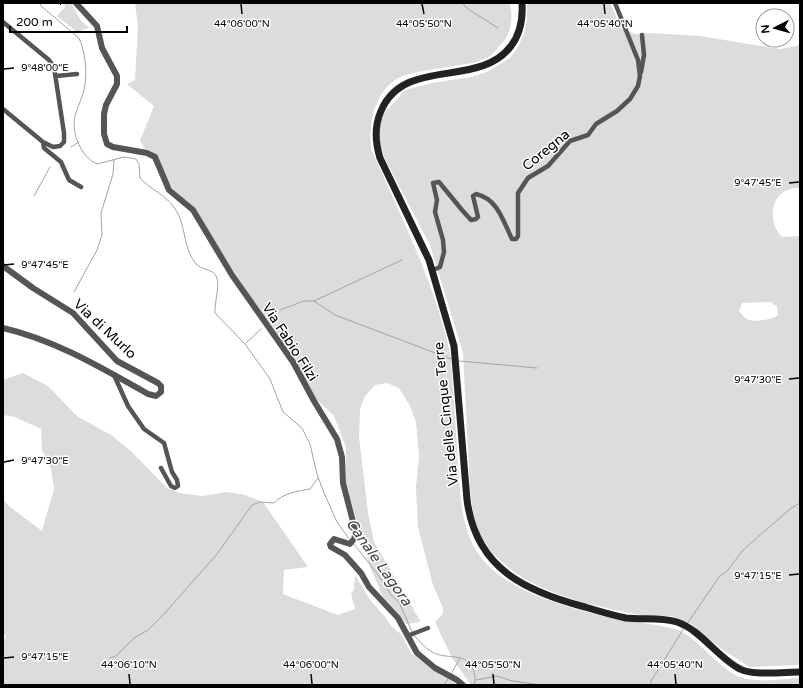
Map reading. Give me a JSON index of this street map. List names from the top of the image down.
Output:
{
  "streets": {
    "main road": ["Via delle Cinque Terre"],
    "street": ["Coregna", "Via di Murlo", "Via Fabio Filzi"]
  },
  "crossings": [
    ["Coregna", "Via delle Cinque Terre"]
  ],
  "water": ["Canale Lagora"],
  "scale_bar": "200 m",
  "north": "left",
  "coordinates": [
    "44°06'00\"N",
    "44°05'50\"N",
    "44°05'40\"N",
    "9°48'00\"E",
    "9°47'45\"E",
    "9°47'30\"E",
    "9°47'15\"E",
    "44°06'10\"N"
  ]
}
